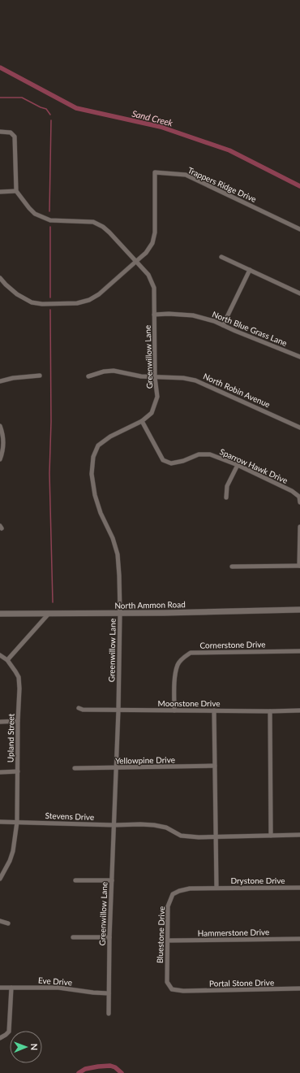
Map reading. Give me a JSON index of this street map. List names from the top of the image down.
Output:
{
  "streets": {
    "main road": ["North Ammon Road"],
    "street": [
      "Trappers Ridge Drive",
      "North Blue Grass Lane",
      "Greenwillow Lane",
      "North Robin Avenue",
      "Sparrow Hawk Drive",
      "Cornerstone Drive",
      "Moonstone Drive",
      "Upland Street",
      "Yellowpine Drive",
      "Stevens Drive",
      "Drystone Drive",
      "Hammerstone Drive",
      "Bluestone Drive",
      "Eve Drive",
      "Portal Stone Drive"
    ]
  },
  "crossings": [
    ["Trappers Ridge Drive", "Greenwillow Lane"],
    ["North Blue Grass Lane", "Greenwillow Lane"],
    ["Greenwillow Lane", "North Robin Avenue"],
    ["Greenwillow Lane", "Sparrow Hawk Drive"],
    ["Greenwillow Lane", "North Ammon Road"],
    ["Greenwillow Lane", "Moonstone Drive"],
    ["Greenwillow Lane", "Yellowpine Drive"],
    ["Greenwillow Lane", "Stevens Drive"],
    ["Greenwillow Lane", "Eve Drive"],
    ["Cornerstone Drive", "Moonstone Drive"],
    ["Upland Street", "Stevens Drive"],
    ["Drystone Drive", "Bluestone Drive"],
    ["Hammerstone Drive", "Bluestone Drive"],
    ["Bluestone Drive", "Portal Stone Drive"]
  ],
  "water": ["Sand Creek"],
  "north": "right"
}
